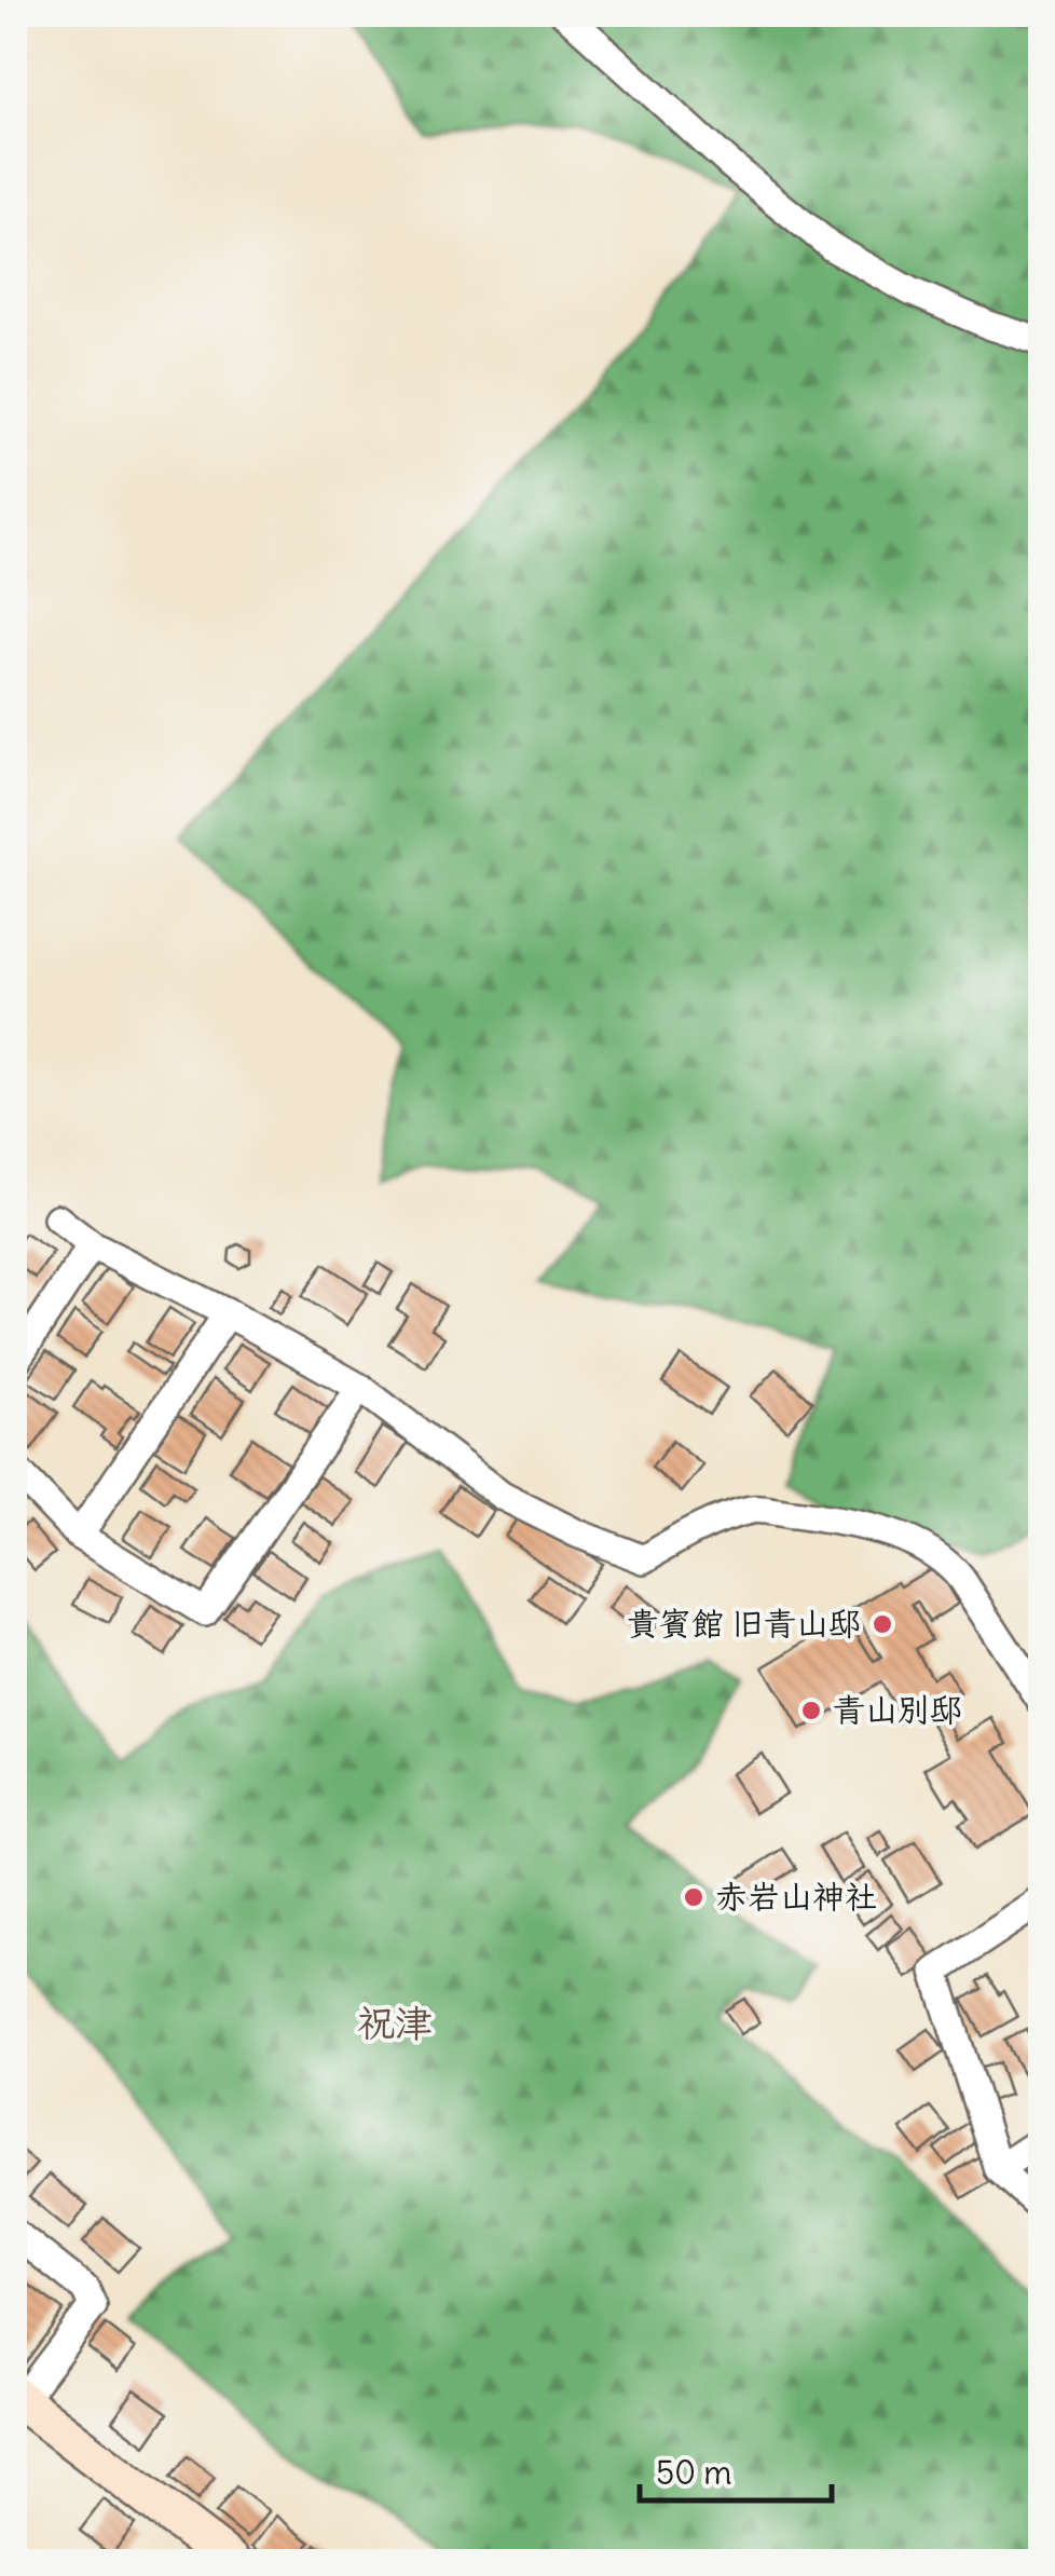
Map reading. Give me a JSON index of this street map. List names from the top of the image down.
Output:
{
  "districts": ["祝津"],
  "places": ["貴賓館 旧青山邸", "青山別邸", "赤岩山神社"],
  "scale_bar": "50 m"
}
